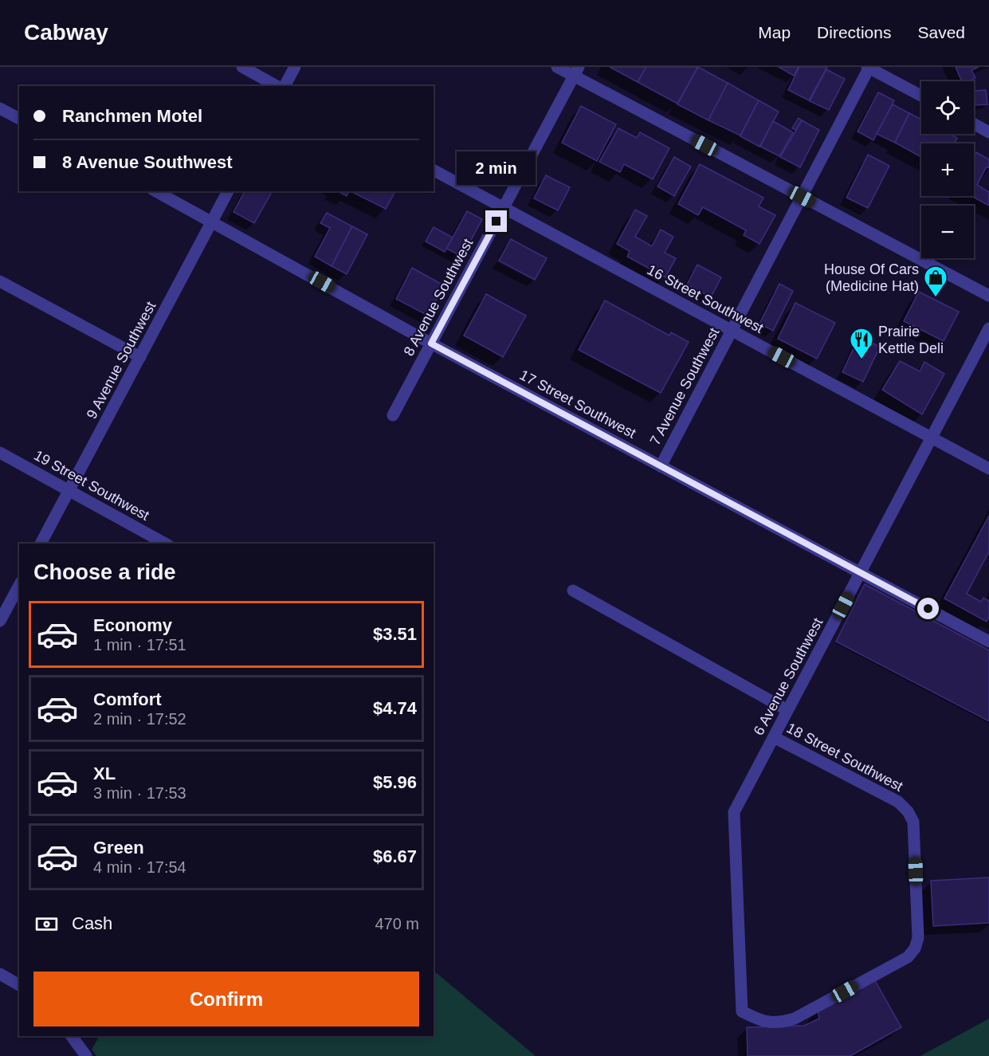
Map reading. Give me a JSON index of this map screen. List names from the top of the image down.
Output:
{
  "streets": {
    "street": [
      "8 Avenue Southwest",
      "16 Street Southwest",
      "9 Avenue Southwest",
      "7 Avenue Southwest",
      "17 Street Southwest",
      "19 Street Southwest",
      "6 Avenue Southwest",
      "18 Street Southwest"
    ]
  },
  "crossings": [
    ["8 Avenue Southwest", "16 Street Southwest"],
    ["8 Avenue Southwest", "17 Street Southwest"],
    ["16 Street Southwest", "7 Avenue Southwest"],
    ["16 Street Southwest", "6 Avenue Southwest"],
    ["9 Avenue Southwest", "17 Street Southwest"],
    ["9 Avenue Southwest", "19 Street Southwest"],
    ["7 Avenue Southwest", "17 Street Southwest"],
    ["17 Street Southwest", "6 Avenue Southwest"],
    ["6 Avenue Southwest", "18 Street Southwest"]
  ],
  "places": {
    "shop": ["House Of Cars (Medicine Hat)"],
    "restaurant": ["Prairie Kettle Deli"]
  },
  "page": {
    "header": "Cabway",
    "nav": ["Map", "Directions", "Saved"],
    "map_buttons": ["+", "−"],
    "banner": ["Ranchmen Motel", "8 Avenue Southwest"],
    "bubble": "2 min",
    "heading": "Choose a ride",
    "list": [
      {
        "name": "Economy",
        "note": "1 min · 17:51",
        "value": "$3.51"
      },
      {
        "name": "Comfort",
        "note": "2 min · 17:52",
        "value": "$4.74"
      },
      {
        "name": "XL",
        "note": "3 min · 17:53",
        "value": "$5.96"
      },
      {
        "name": "Green",
        "note": "4 min · 17:54",
        "value": "$6.67"
      }
    ],
    "pay": ["Cash", "470 m"],
    "buttons": "Confirm"
  }
}
